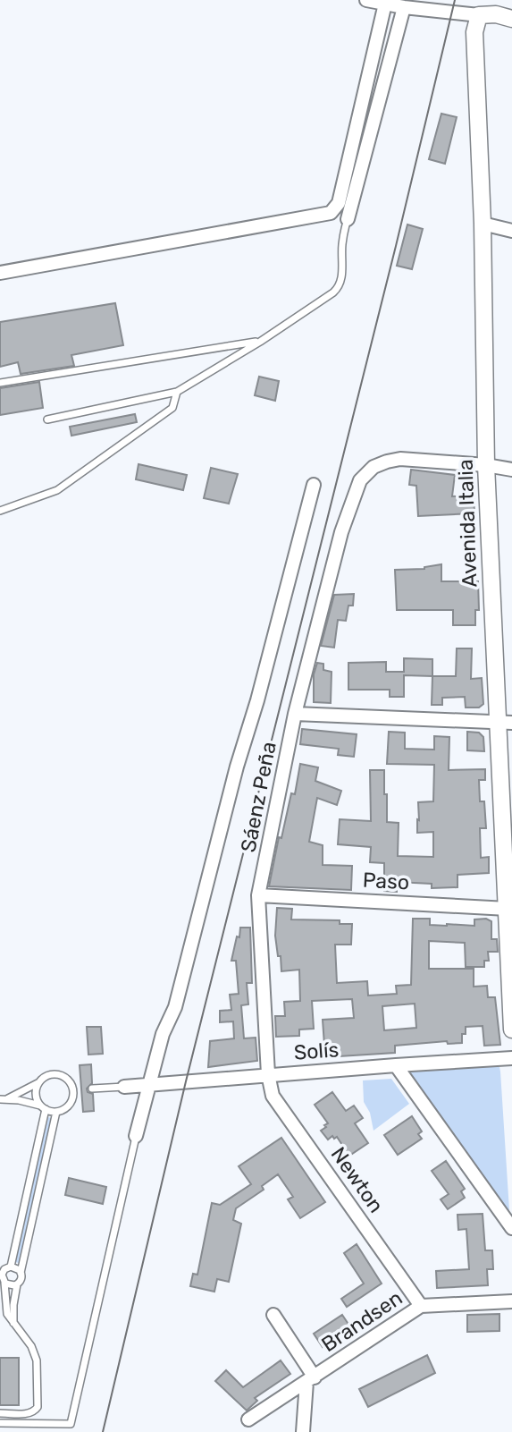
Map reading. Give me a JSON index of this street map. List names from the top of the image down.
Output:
{
  "streets": {
    "street": [
      "Avenida Italia",
      "Sáenz Peña",
      "Paso",
      "Solís",
      "Newton",
      "Brandsen"
    ]
  },
  "crossings": [
    ["Avenida Italia", "Sáenz Peña"],
    ["Avenida Italia", "Paso"],
    ["Sáenz Peña", "Paso"],
    ["Sáenz Peña", "Solís"],
    ["Sáenz Peña", "Newton"],
    ["Solís", "Newton"],
    ["Newton", "Brandsen"]
  ]
}
